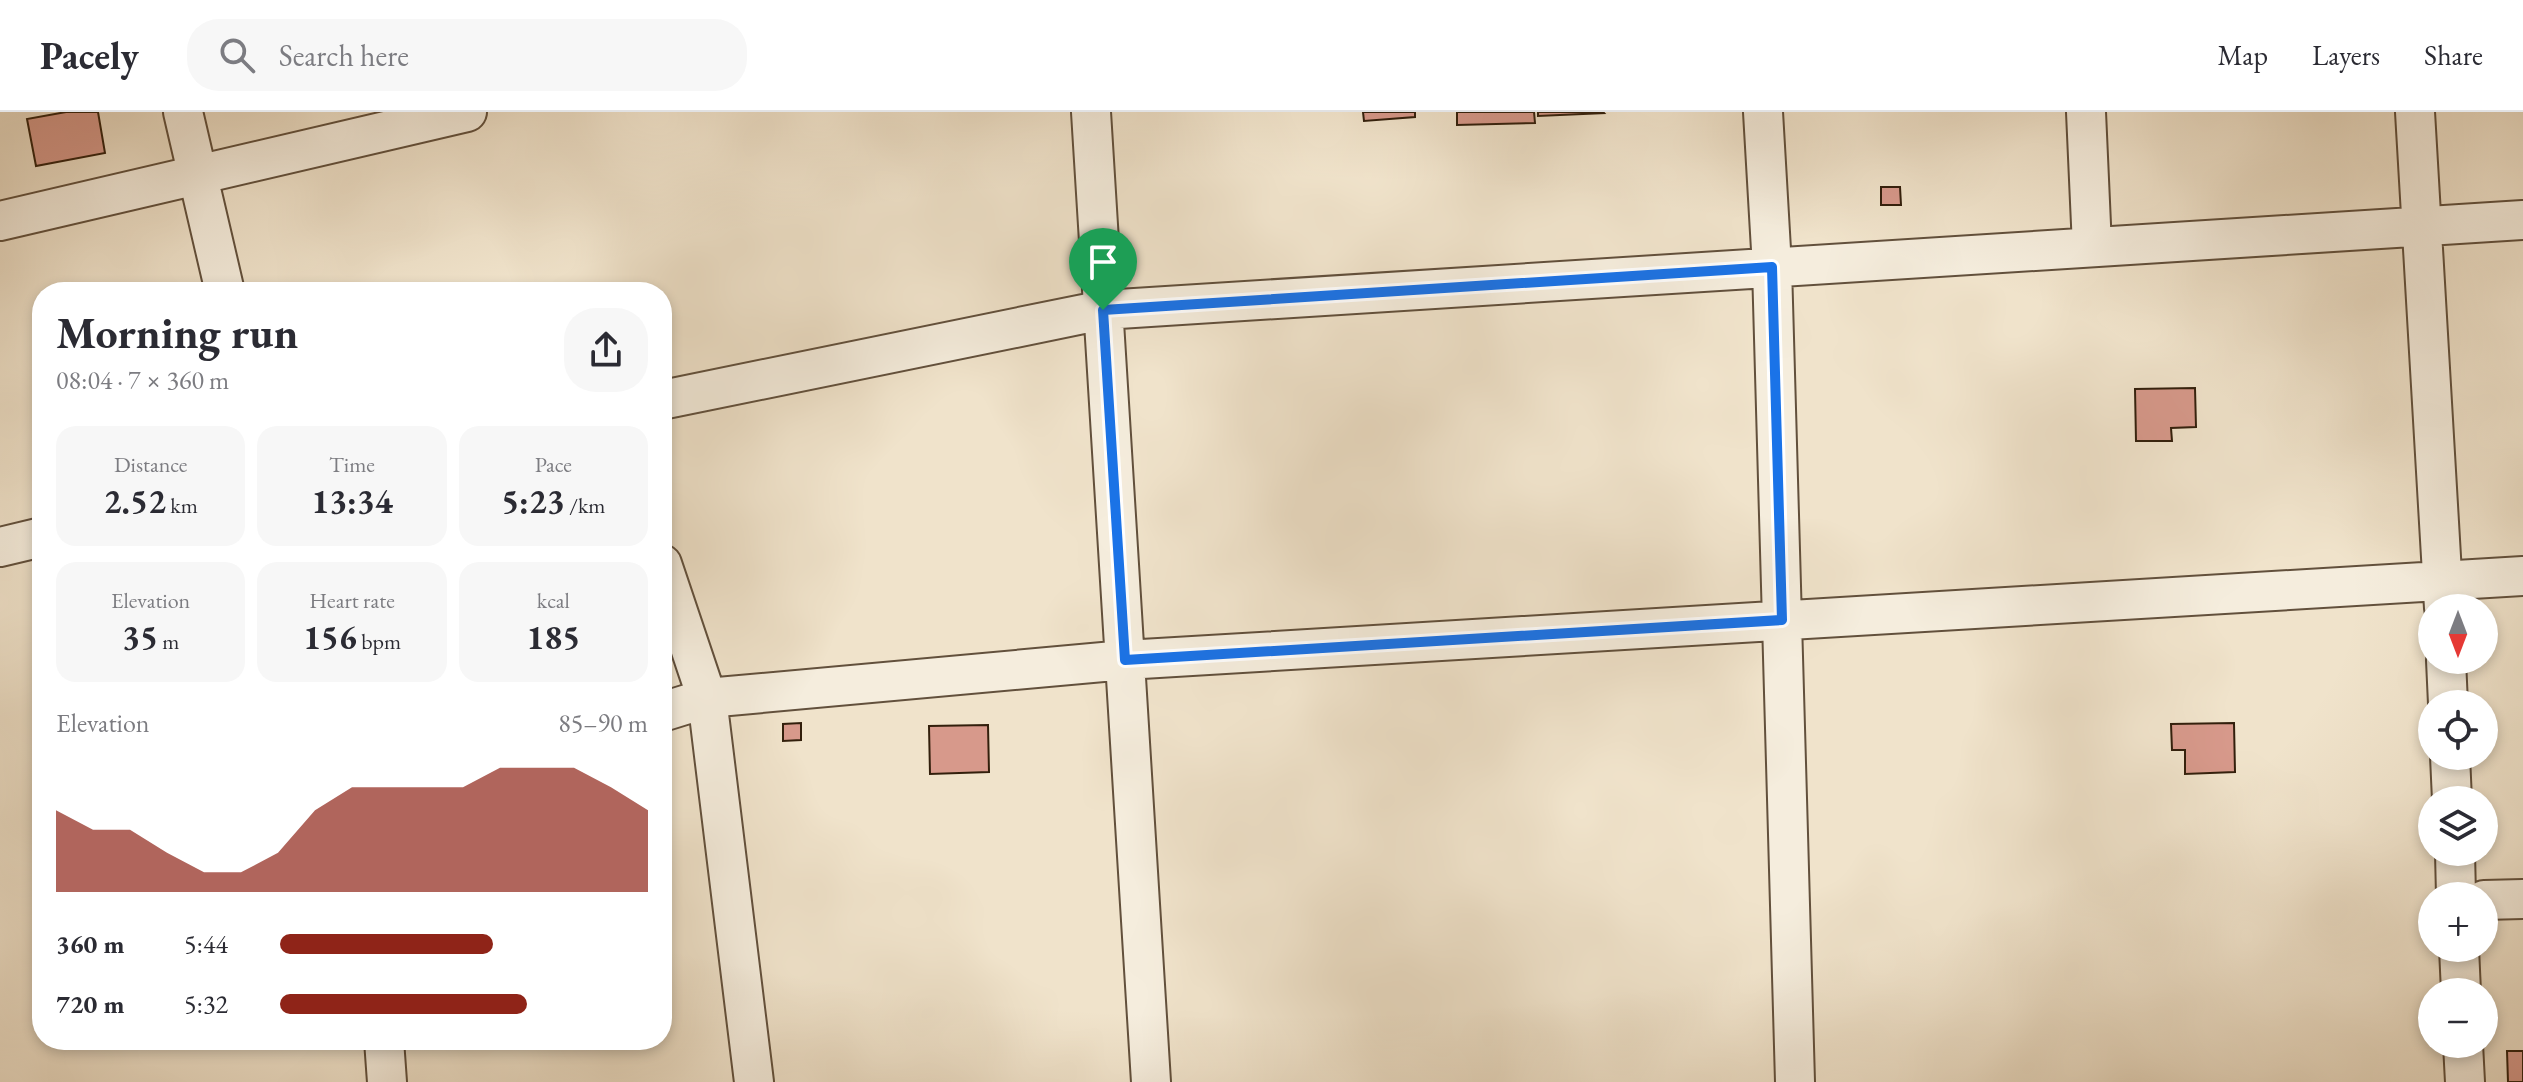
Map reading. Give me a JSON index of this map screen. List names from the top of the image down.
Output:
{
  "north": "bottom",
  "page": {
    "header": "Pacely",
    "search": "Search here",
    "nav": ["Map", "Layers", "Share"],
    "heading": ["Morning run", "08:04 · 7 × 360 m"],
    "stats": [
      ["Distance", "2.52 km"],
      ["Time", "13:34"],
      ["Pace", "5:23 /km"],
      ["Elevation", "35 m"],
      ["Heart rate", "156 bpm"],
      ["kcal", "185"]
    ],
    "map_buttons": ["+", "−"],
    "chart": ["Elevation", "85–90 m"],
    "list": [
      {
        "name": "360 m",
        "note": "5:44"
      },
      {
        "name": "720 m",
        "note": "5:32"
      }
    ]
  }
}
